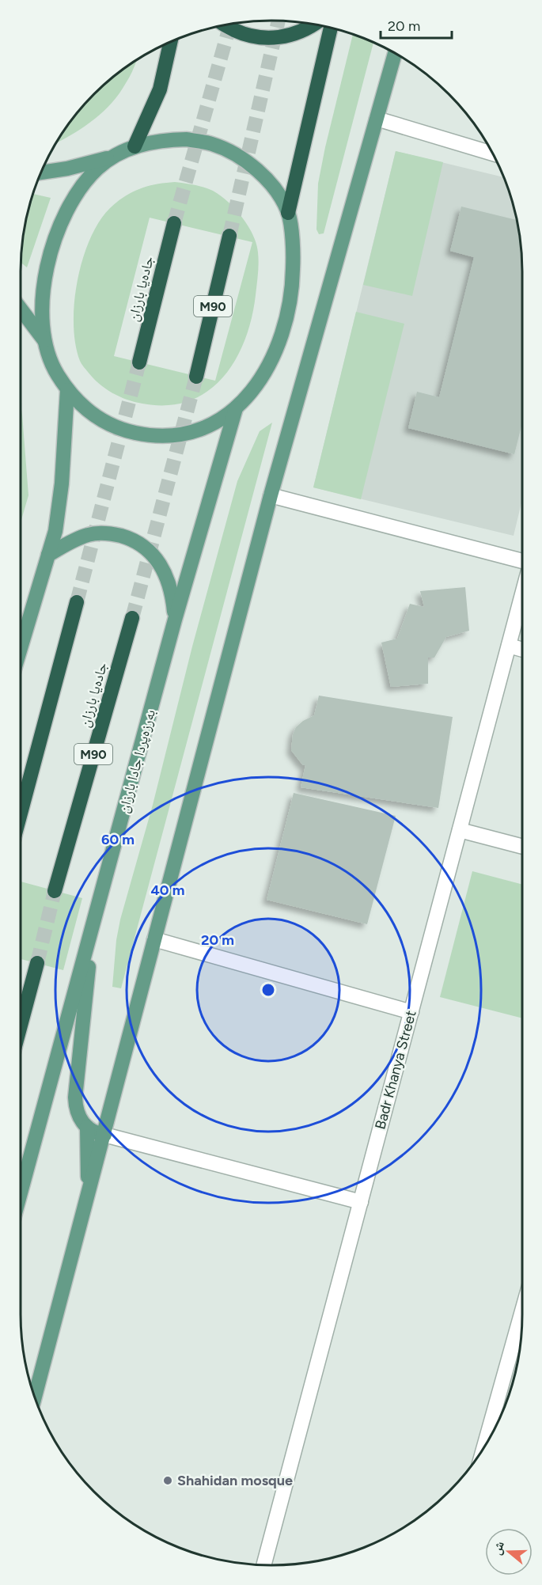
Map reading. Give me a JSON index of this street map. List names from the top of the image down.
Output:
{
  "streets": {
    "highway": ["جادەیا بارزان", "M90"],
    "main road": ["بەرزەپردا جادا بارزان"],
    "street": ["Badr Khanya Street"]
  },
  "places": ["Shahidan mosque"],
  "scale_bar": "20 m",
  "north": "left",
  "rings": ["60 m", "40 m", "20 m"]
}
